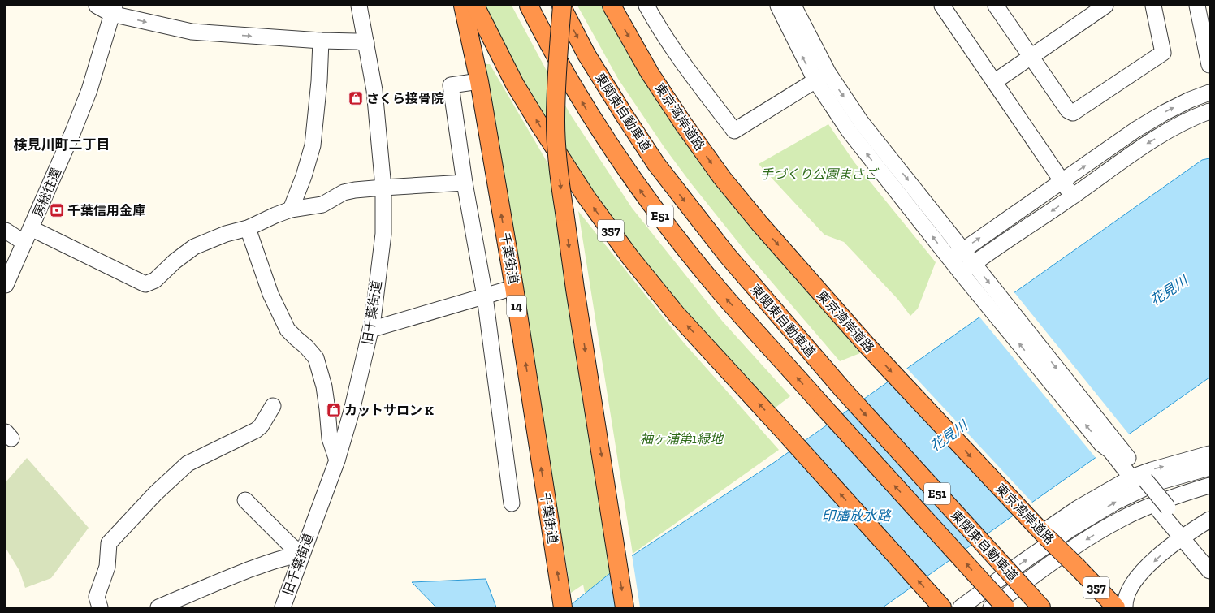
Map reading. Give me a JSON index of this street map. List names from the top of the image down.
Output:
{
  "streets": {
    "highway": [
      "東関東自動車道",
      "東京湾岸道路",
      "E51",
      "357",
      "千葉街道",
      "14"
    ],
    "street": ["房総往還", "旧千葉街道"]
  },
  "districts": ["検見川町二丁目"],
  "water": ["花見川", "印旛放水路"],
  "parks": ["手づくり公園まさご", "袖ヶ浦第1緑地"],
  "places": {
    "shop": ["さくら接骨院", "カットサロン K"],
    "bank": ["千葉信用金庫"]
  }
}
